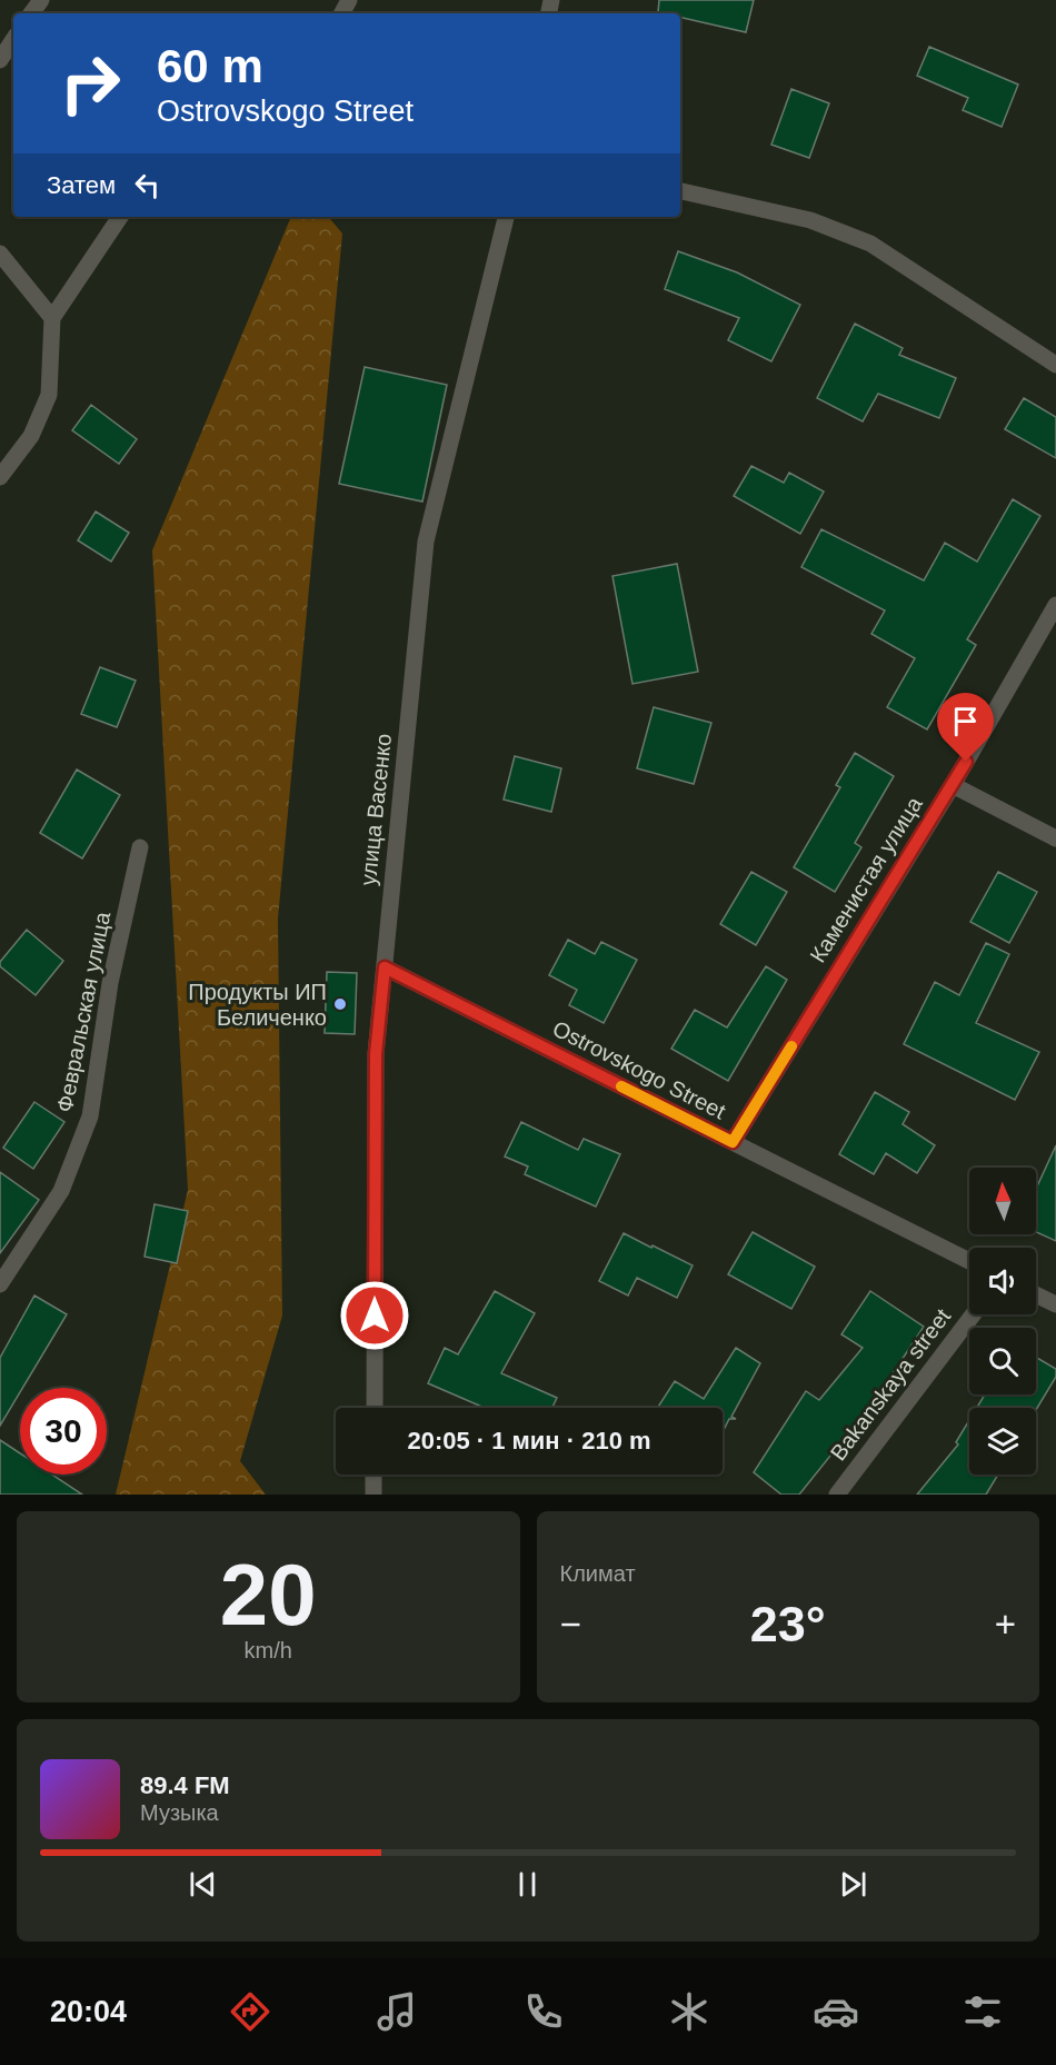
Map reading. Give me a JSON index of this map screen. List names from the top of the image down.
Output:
{
  "streets": {
    "street": [
      "улица Васенко",
      "Каменистая улица",
      "Февральская улица",
      "Ostrovskogo Street",
      "Bakanskaya street"
    ]
  },
  "crossings": [
    ["улица Васенко", "Ostrovskogo Street"],
    ["Каменистая улица", "Ostrovskogo Street"]
  ],
  "places": ["Продукты ИП Беличенко"],
  "north": "top",
  "page": {
    "turn": ["60 m", "Ostrovskogo Street"],
    "then": "Затем",
    "limit": "30",
    "trip": "20:05 · 1 мин · 210 m",
    "tile": [
      ["20", "km/h"],
      "Климат"
    ],
    "heat": ["−", "23°", "+"],
    "song": ["89.4 FM", "Музыка"],
    "tabs": "20:04"
  }
}
